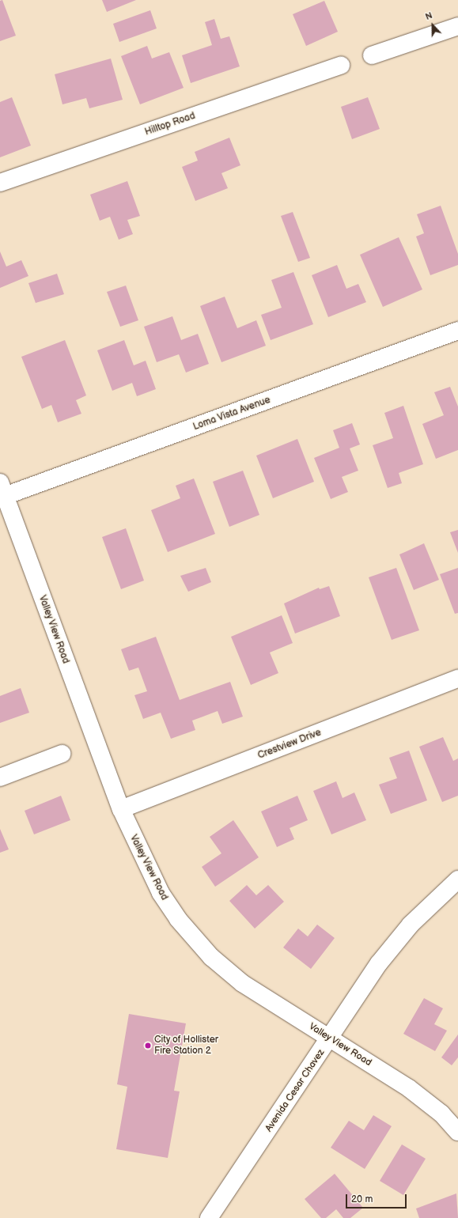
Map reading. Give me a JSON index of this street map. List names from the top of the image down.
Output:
{
  "streets": {
    "street": [
      "Hilltop Road",
      "Loma Vista Avenue",
      "Valley View Road",
      "Crestview Drive",
      "Avenida Cesar Chavez"
    ]
  },
  "crossings": [
    ["Loma Vista Avenue", "Valley View Road"],
    ["Valley View Road", "Crestview Drive"],
    ["Valley View Road", "Avenida Cesar Chavez"]
  ],
  "places": ["City of Hollister Fire Station 2"],
  "scale_bar": "20 m",
  "north": "top"
}
